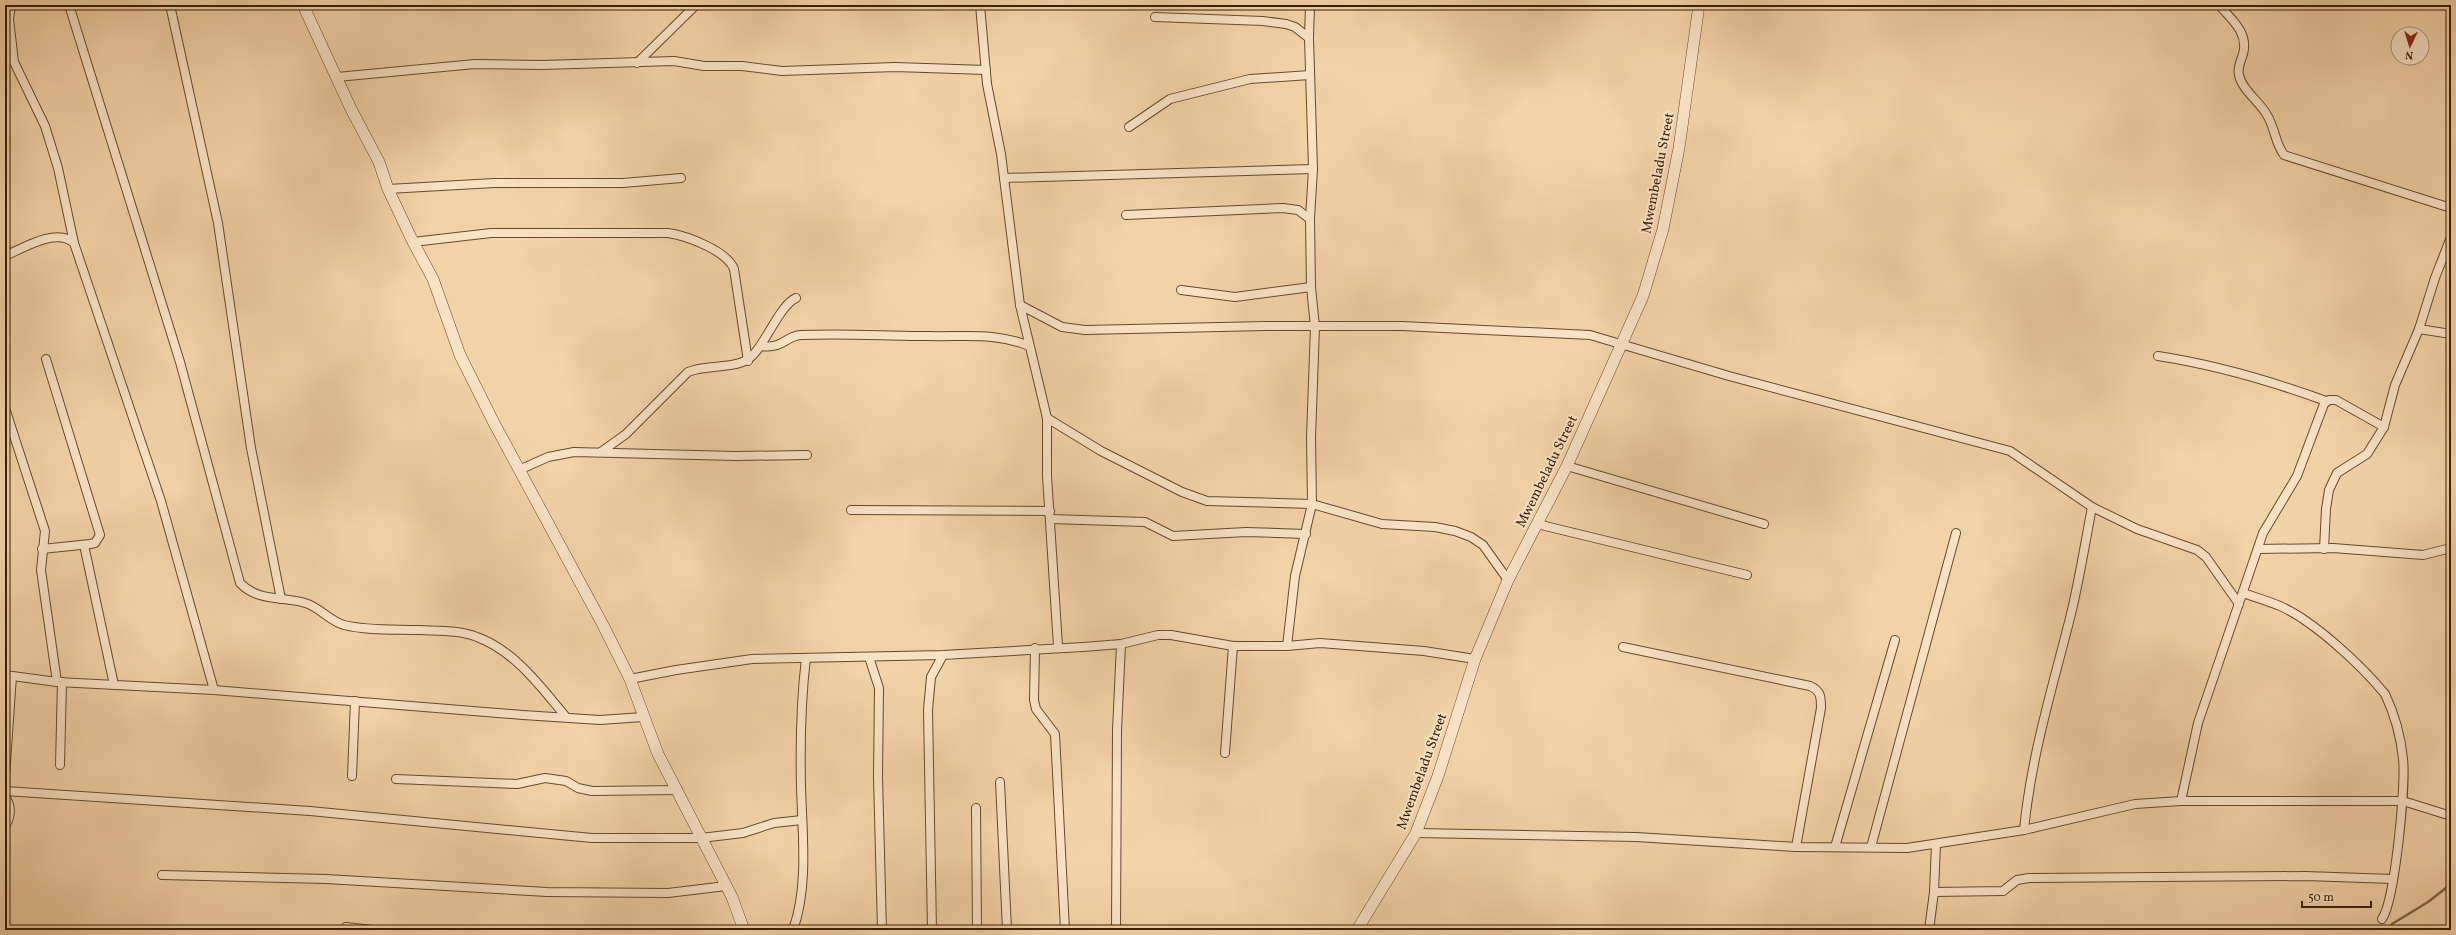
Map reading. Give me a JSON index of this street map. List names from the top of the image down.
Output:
{
  "streets": {
    "street": ["Mwembeladu Street"]
  },
  "scale_bar": "50 m",
  "north": "bottom"
}
